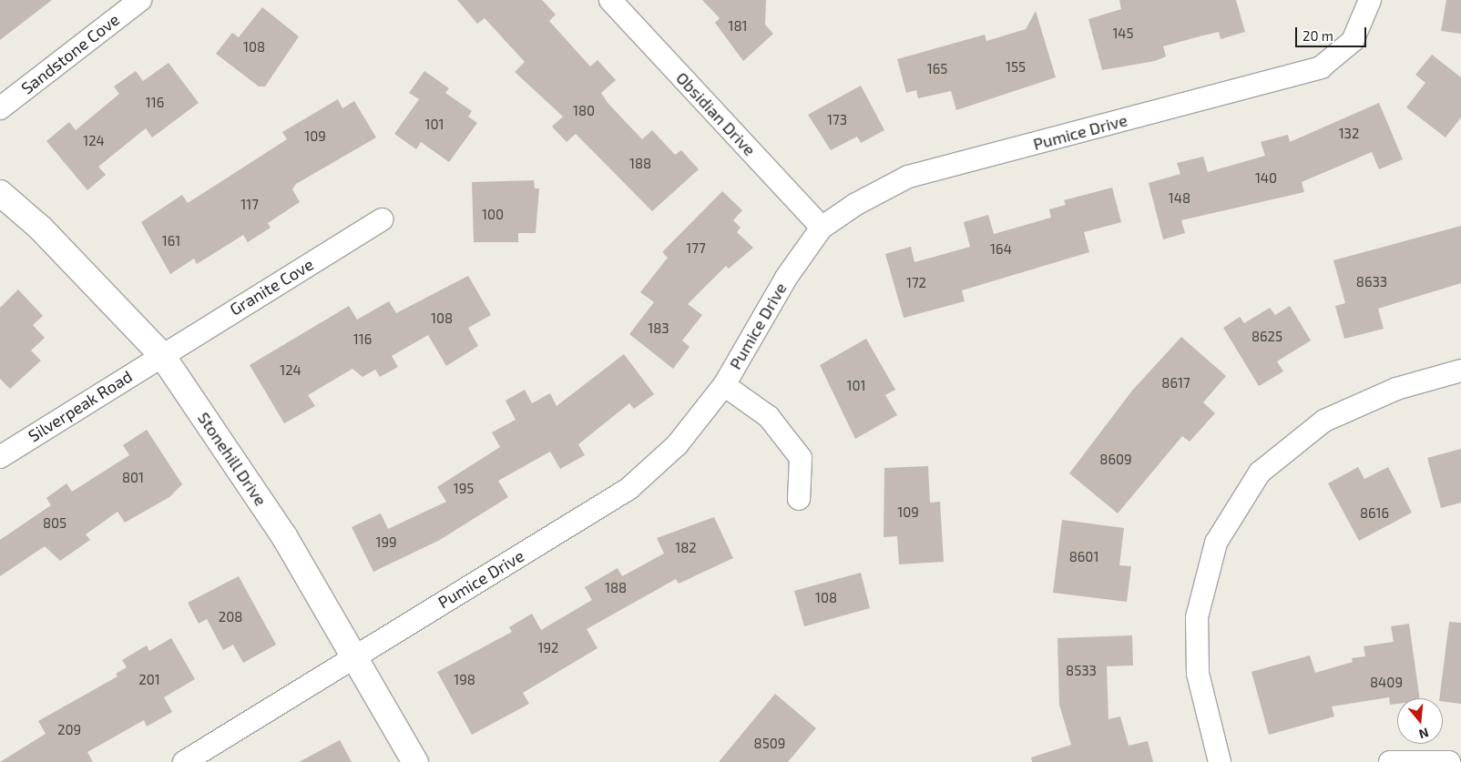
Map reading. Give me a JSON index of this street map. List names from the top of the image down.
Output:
{
  "streets": {
    "street": [
      "Sandstone Cove",
      "Obsidian Drive",
      "Pumice Drive",
      "Granite Cove",
      "Silverpeak Road",
      "Stonehill Drive"
    ]
  },
  "crossings": [
    ["Obsidian Drive", "Pumice Drive"],
    ["Pumice Drive", "Stonehill Drive"],
    ["Granite Cove", "Silverpeak Road"],
    ["Granite Cove", "Stonehill Drive"],
    ["Silverpeak Road", "Stonehill Drive"]
  ],
  "house_numbers": [
    "181",
    "145",
    "108",
    "155",
    "165",
    "116",
    "180",
    "173",
    "101",
    "132",
    "109",
    "124",
    "188",
    "140",
    "148",
    "117",
    "100",
    "161",
    "177",
    "164",
    "8633",
    "172",
    "108",
    "183",
    "8625",
    "116",
    "124",
    "8617",
    "101",
    "8609",
    "801",
    "195",
    "109",
    "8616",
    "805",
    "199",
    "182",
    "8601",
    "188",
    "108",
    "208",
    "192",
    "8533",
    "201",
    "198",
    "8409",
    "209",
    "8509"
  ],
  "scale_bar": "20 m",
  "north": "bottom"
}
